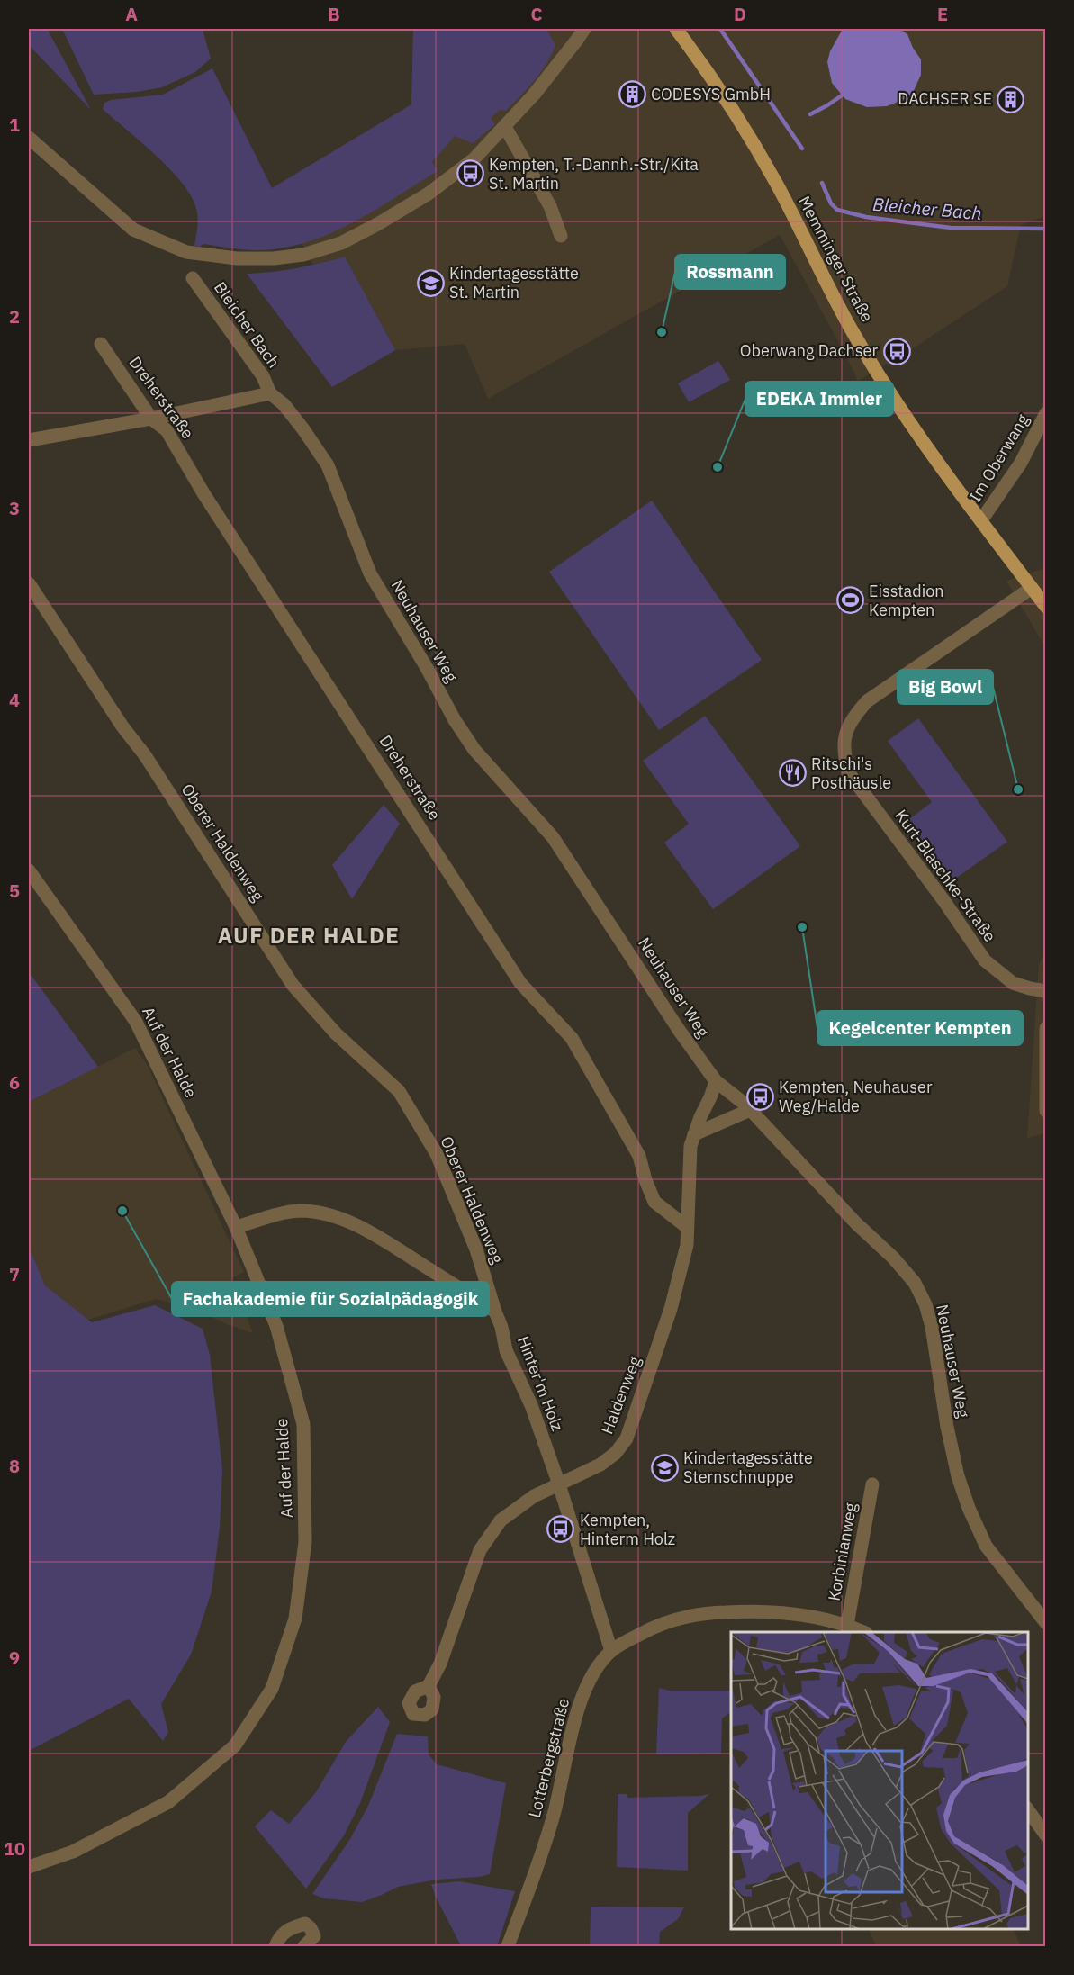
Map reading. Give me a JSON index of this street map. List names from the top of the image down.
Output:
{
  "streets": {
    "main road": ["Memminger Straße"],
    "street": [
      "Bleicher Bach",
      "Dreherstraße",
      "Im Oberwang",
      "Neuhauser Weg",
      "Oberer Haldenweg",
      "Kurt-Blaschke-Straße",
      "Auf der Halde",
      "Hinter'm Holz",
      "Haldenweg",
      "Korbinianweg",
      "Lotterbergstraße"
    ]
  },
  "crossings": [
    ["Memminger Straße", "Im Oberwang"],
    ["Memminger Straße", "Kurt-Blaschke-Straße"],
    ["Bleicher Bach", "Neuhauser Weg"],
    ["Dreherstraße", "Haldenweg"],
    ["Neuhauser Weg", "Haldenweg"],
    ["Oberer Haldenweg", "Hinter'm Holz"],
    ["Hinter'm Holz", "Haldenweg"],
    ["Hinter'm Holz", "Lotterbergstraße"],
    ["Korbinianweg", "Lotterbergstraße"]
  ],
  "districts": ["AUF DER HALDE"],
  "water": ["Bleicher Bach"],
  "places": {
    "building": ["CODESYS GmbH", "DACHSER SE"],
    "bus stop": [
      "Kempten, T.-Dannh.-Str./Kita St. Martin",
      "Oberwang Dachser",
      "Kempten, Neuhauser Weg/Halde",
      "Kempten, Hinterm Holz"
    ],
    "school or university": ["Kindertagesstätte St. Martin", "Kindertagesstätte Sternschnuppe"],
    "other": [
      "Rossmann",
      "EDEKA Immler",
      "Big Bowl",
      "Kegelcenter Kempten",
      "Fachakademie für Sozialpädagogik"
    ],
    "sports": ["Eisstadion Kempten"],
    "restaurant": ["Ritschi's Posthäusle"]
  },
  "grid": {
    "columns": [
      "A",
      "B",
      "C",
      "D",
      "E"
    ],
    "rows": [
      "1",
      "2",
      "3",
      "4",
      "5",
      "6",
      "7",
      "8",
      "9",
      "10"
    ]
  }
}
